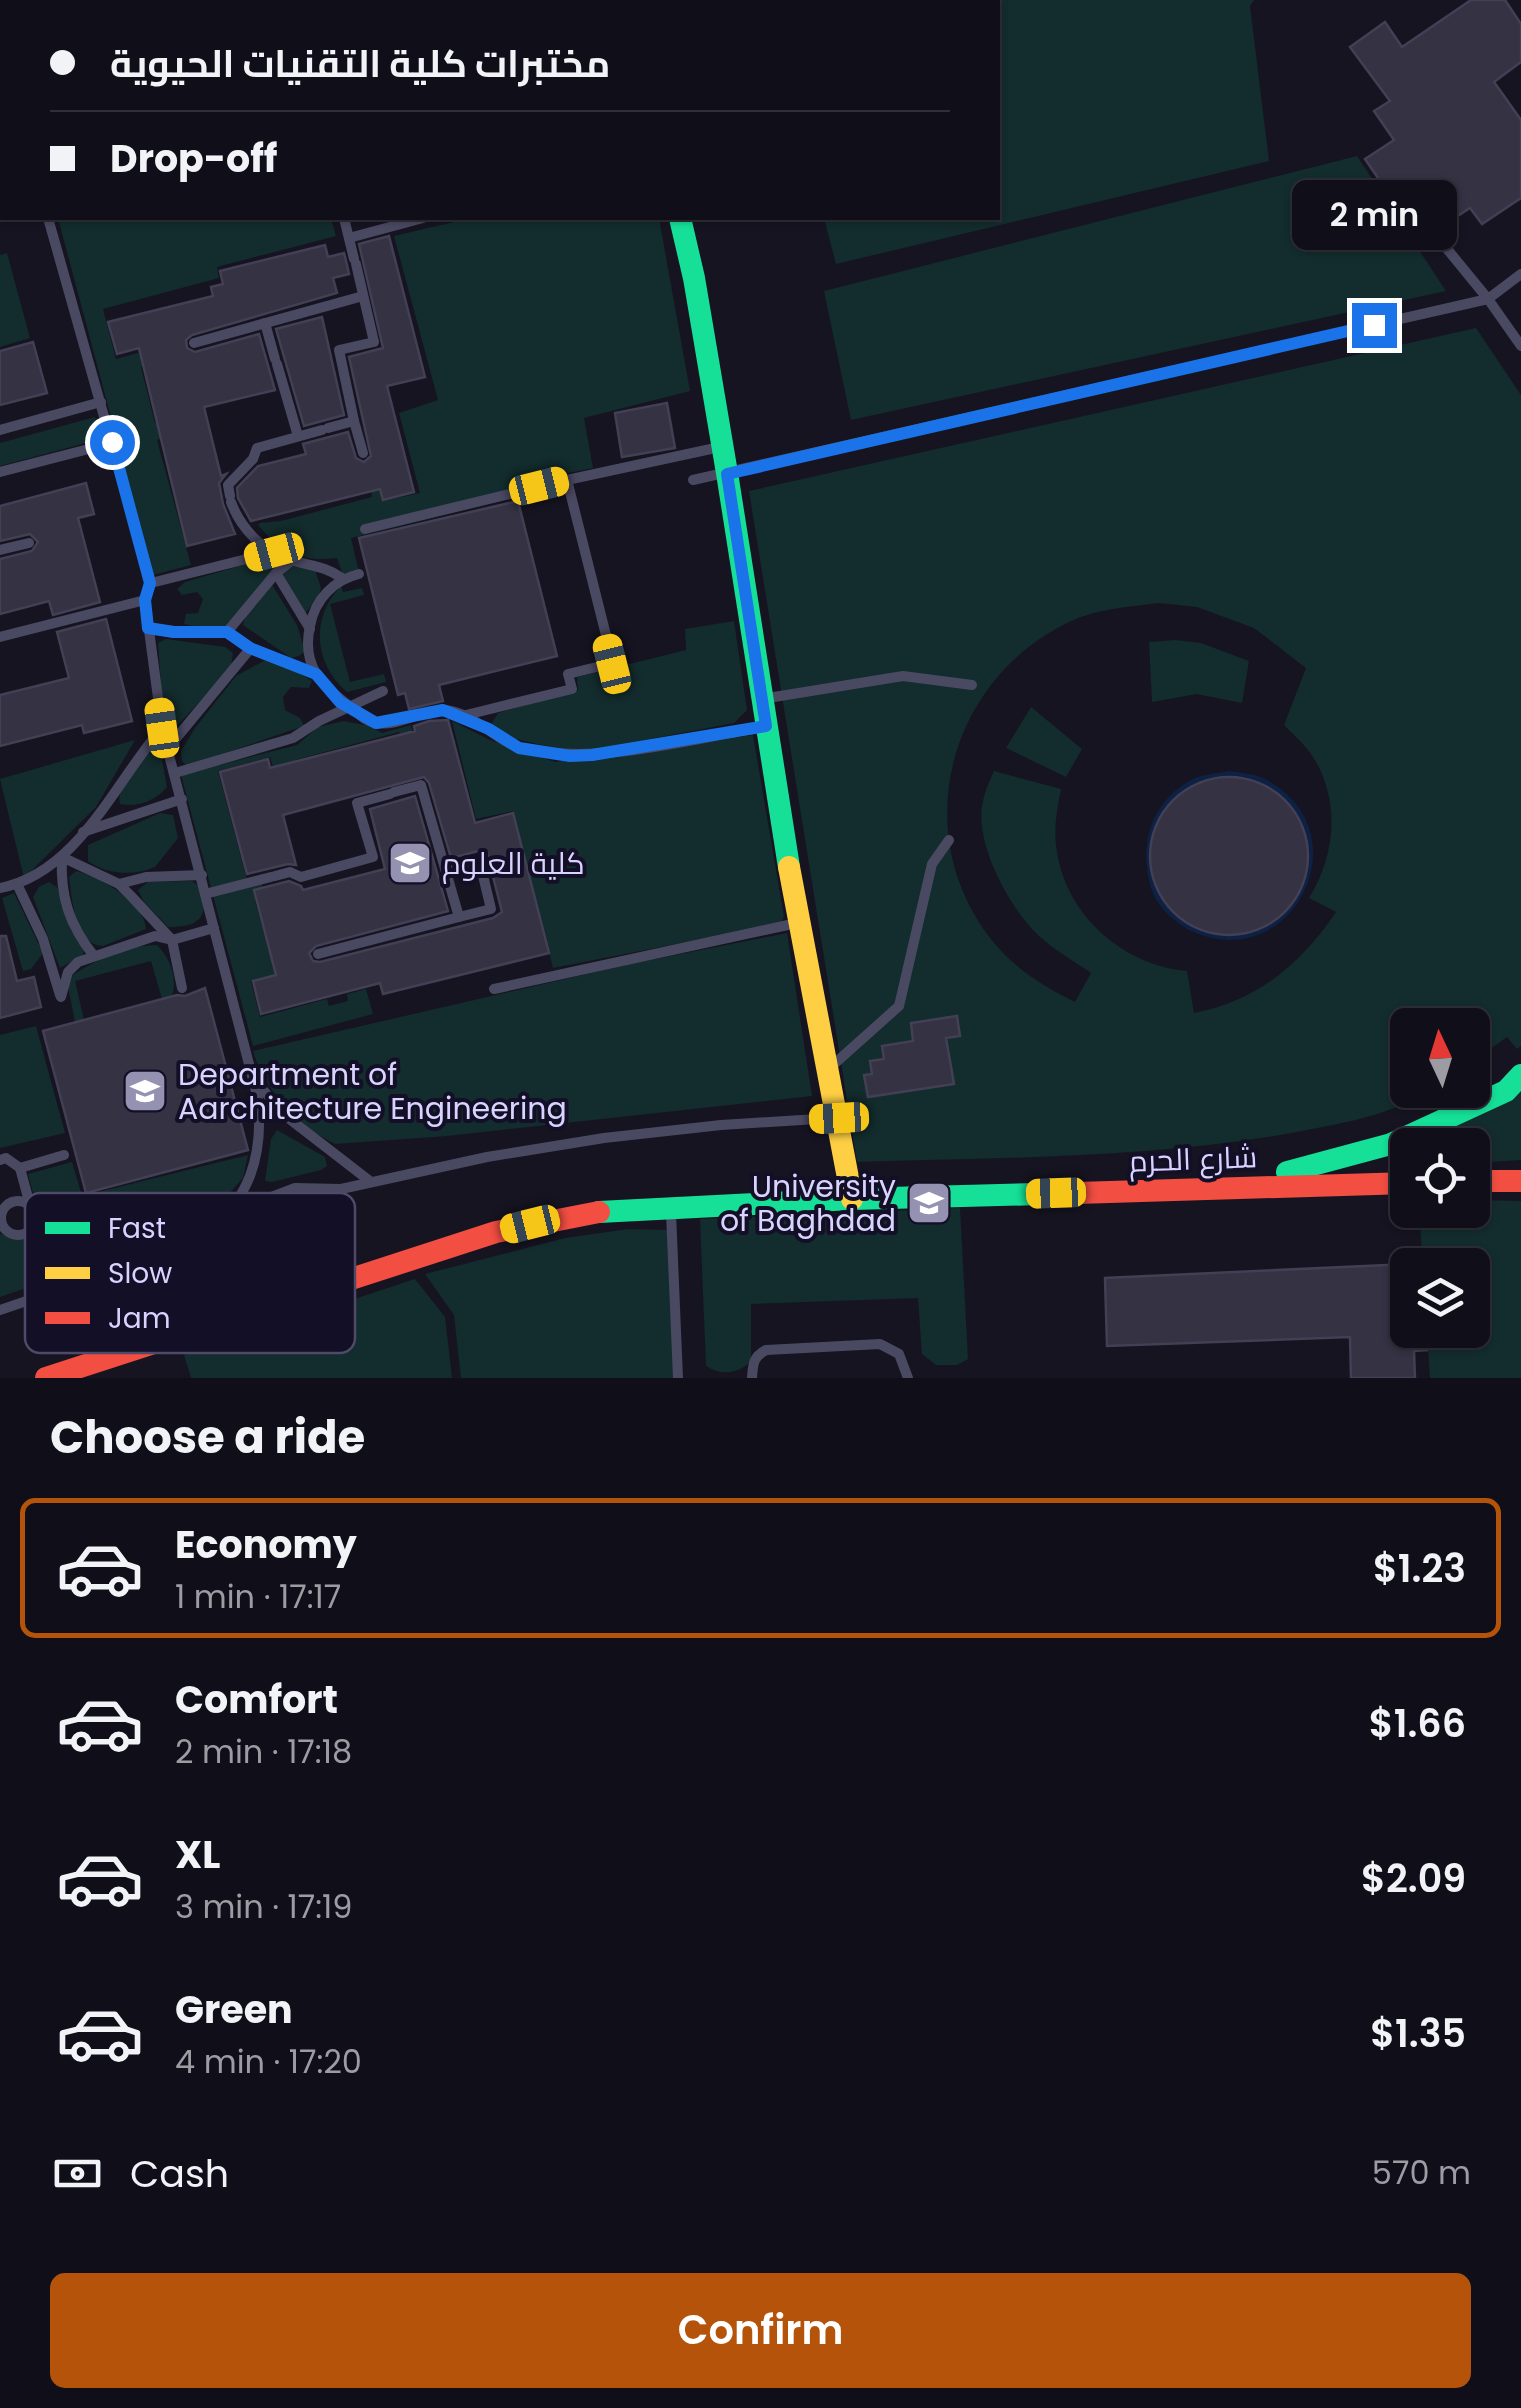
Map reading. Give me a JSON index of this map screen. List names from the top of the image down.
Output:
{
  "streets": {
    "street": ["شارع الحرم"]
  },
  "places": {
    "school or university": ["كلية العلوم", "Department of Aarchitecture Engineering", "University of Baghdad"]
  },
  "legend": ["Fast", "Slow", "Jam"],
  "north": "top",
  "page": {
    "banner": ["مختبرات كلية التقنيات الحيوية", "Drop-off"],
    "bubble": "2 min",
    "heading": "Choose a ride",
    "list": [
      {
        "name": "Economy",
        "note": "1 min · 17:17",
        "value": "$1.23"
      },
      {
        "name": "Comfort",
        "note": "2 min · 17:18",
        "value": "$1.66"
      },
      {
        "name": "XL",
        "note": "3 min · 17:19",
        "value": "$2.09"
      },
      {
        "name": "Green",
        "note": "4 min · 17:20",
        "value": "$1.35"
      }
    ],
    "pay": ["Cash", "570 m"],
    "buttons": "Confirm"
  }
}
